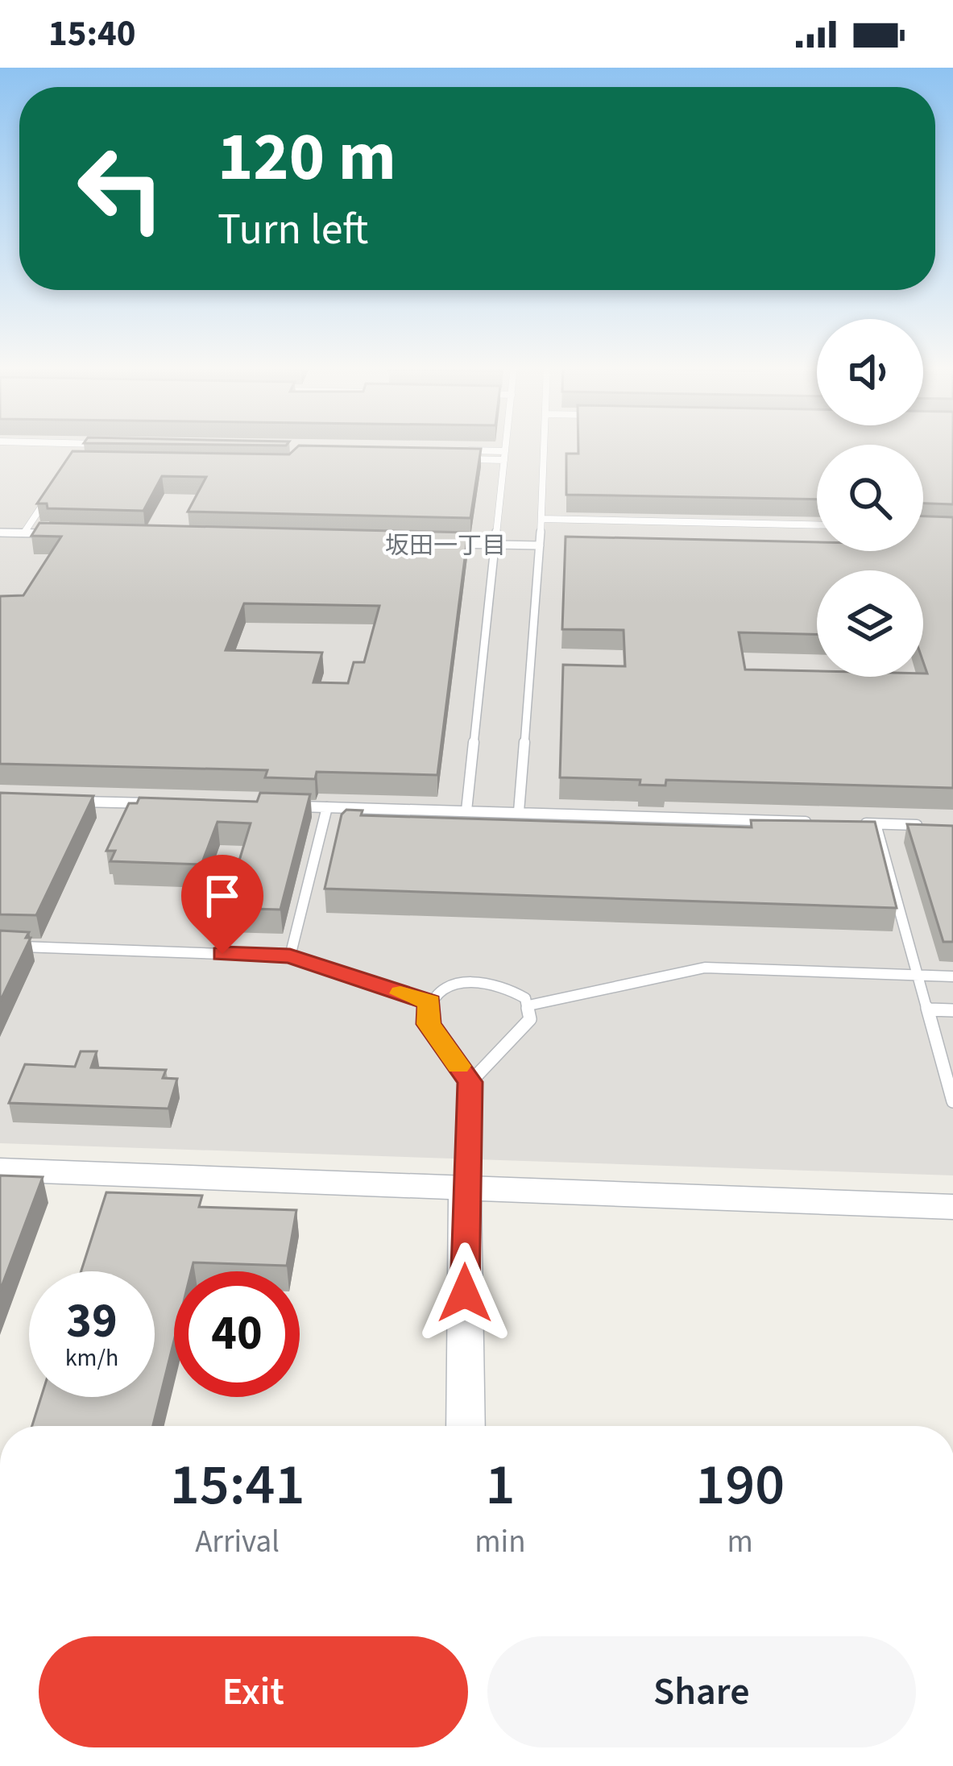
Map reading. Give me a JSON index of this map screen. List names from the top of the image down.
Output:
{
  "districts": ["坂田一丁目"],
  "page": {
    "status": "15:40",
    "turn": ["120 m", "Turn left"],
    "speed": "39 km/h",
    "limit": "40",
    "eta": [
      "15:41",
      "Arrival",
      "1",
      "min",
      "190",
      "m"
    ],
    "buttons": ["Exit", "Share"]
  }
}
